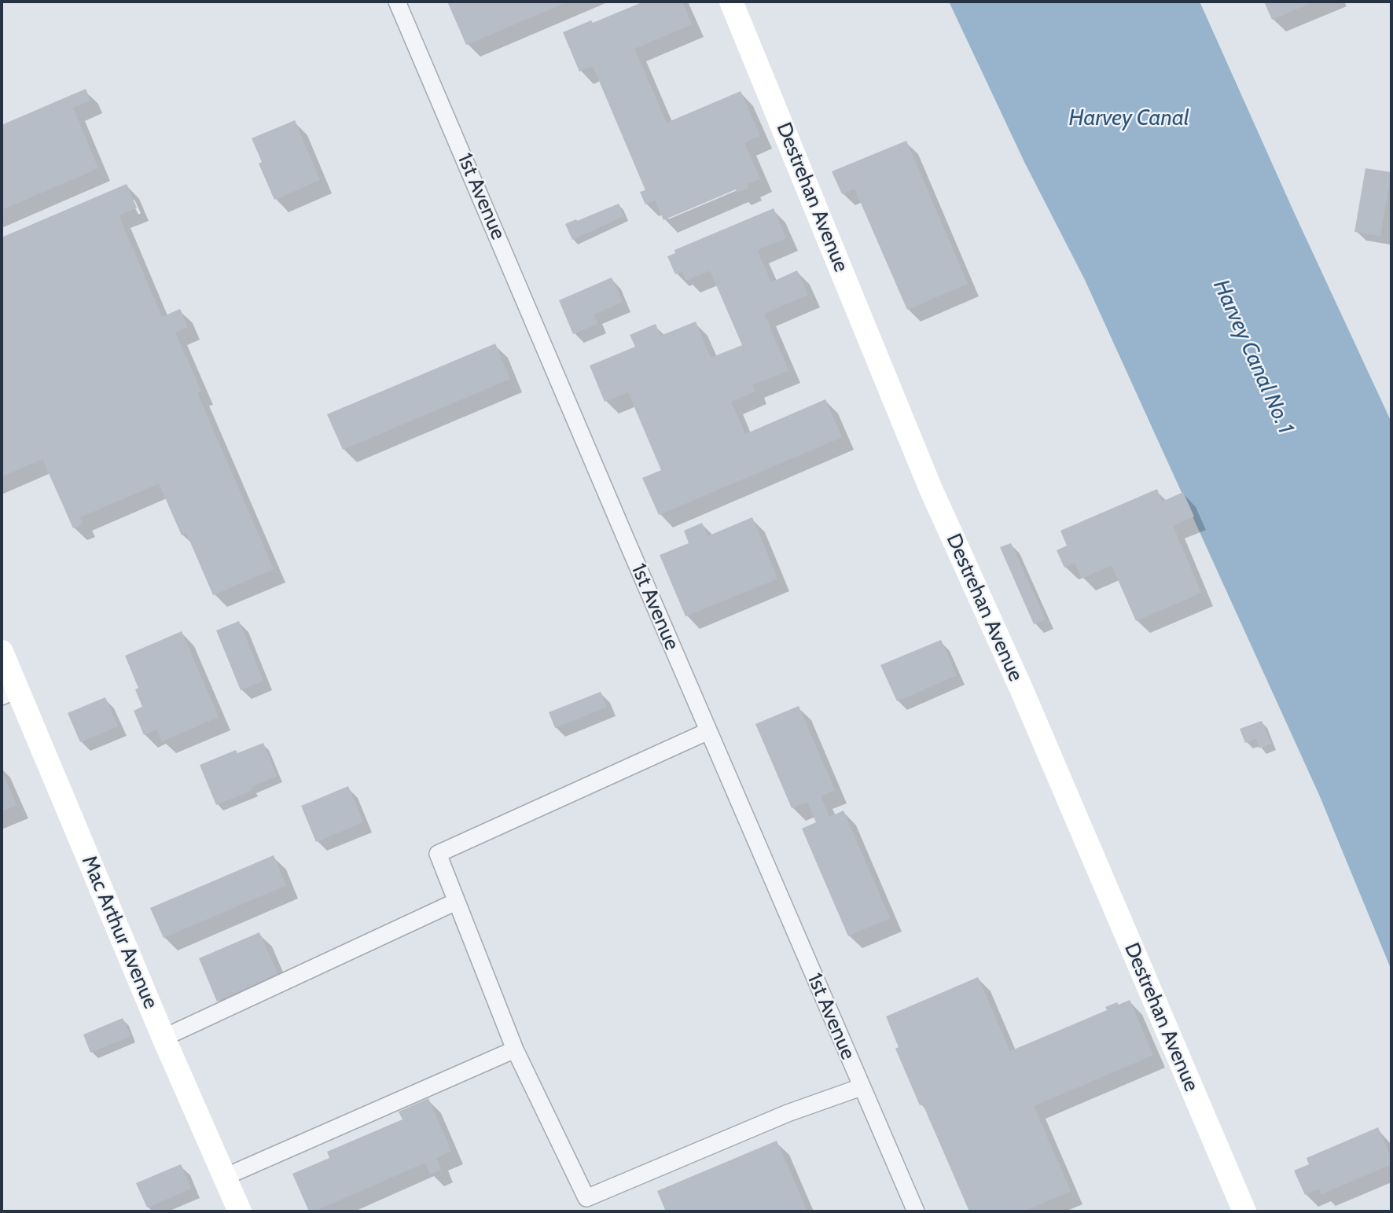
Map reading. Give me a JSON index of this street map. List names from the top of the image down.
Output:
{
  "streets": {
    "main road": ["Destrehan Avenue", "Mac Arthur Avenue"],
    "street": ["1st Avenue"]
  },
  "water": ["Harvey Canal", "Harvey Canal No. 1"]
}
